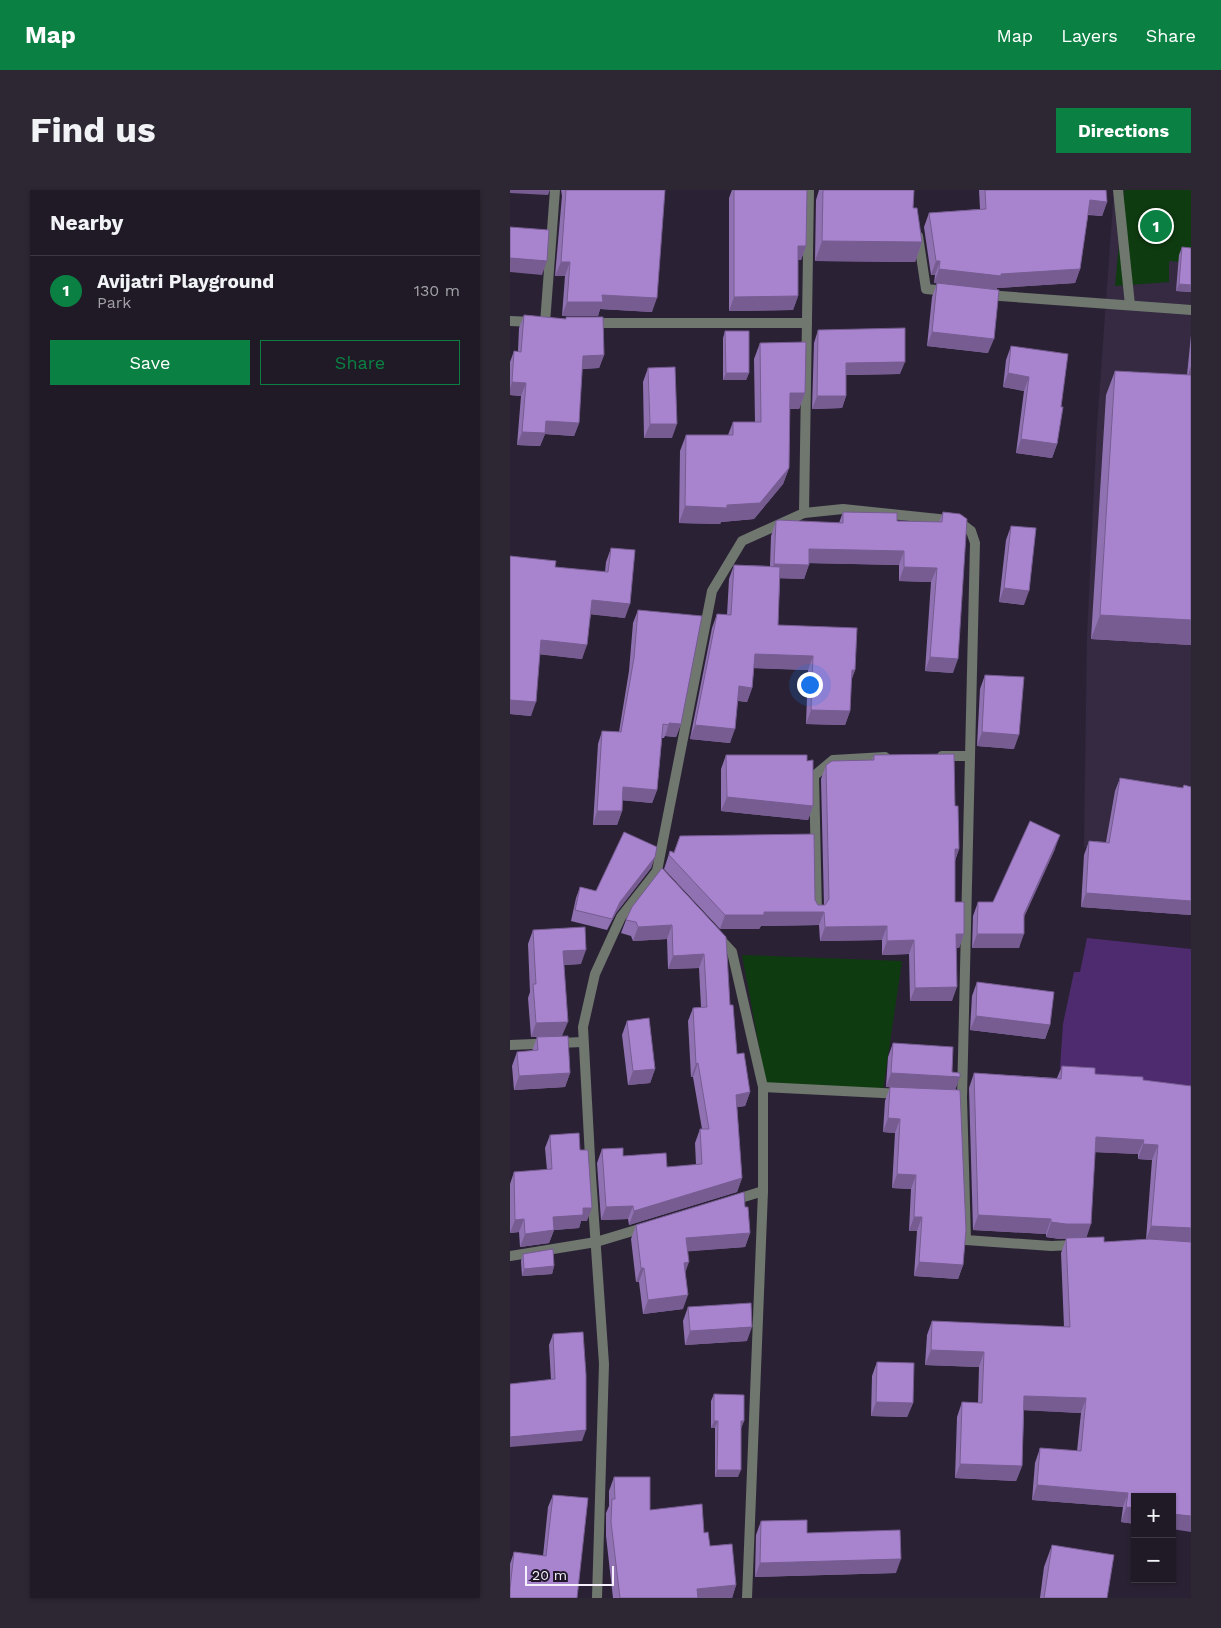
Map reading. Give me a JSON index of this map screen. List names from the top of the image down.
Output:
{
  "scale_bar": "20 m",
  "page": {
    "header": "Map",
    "nav": ["Map", "Layers", "Share"],
    "buttons": [
      "Directions",
      ["Save", "Share"]
    ],
    "title": "Find us",
    "heading": "Nearby",
    "pins": "1",
    "list": [
      {
        "mark": "1",
        "name": "Avijatri Playground",
        "note": "Park",
        "value": "130 m"
      }
    ],
    "map_buttons": ["+", "−"],
    "scale": "20 m"
  }
}
